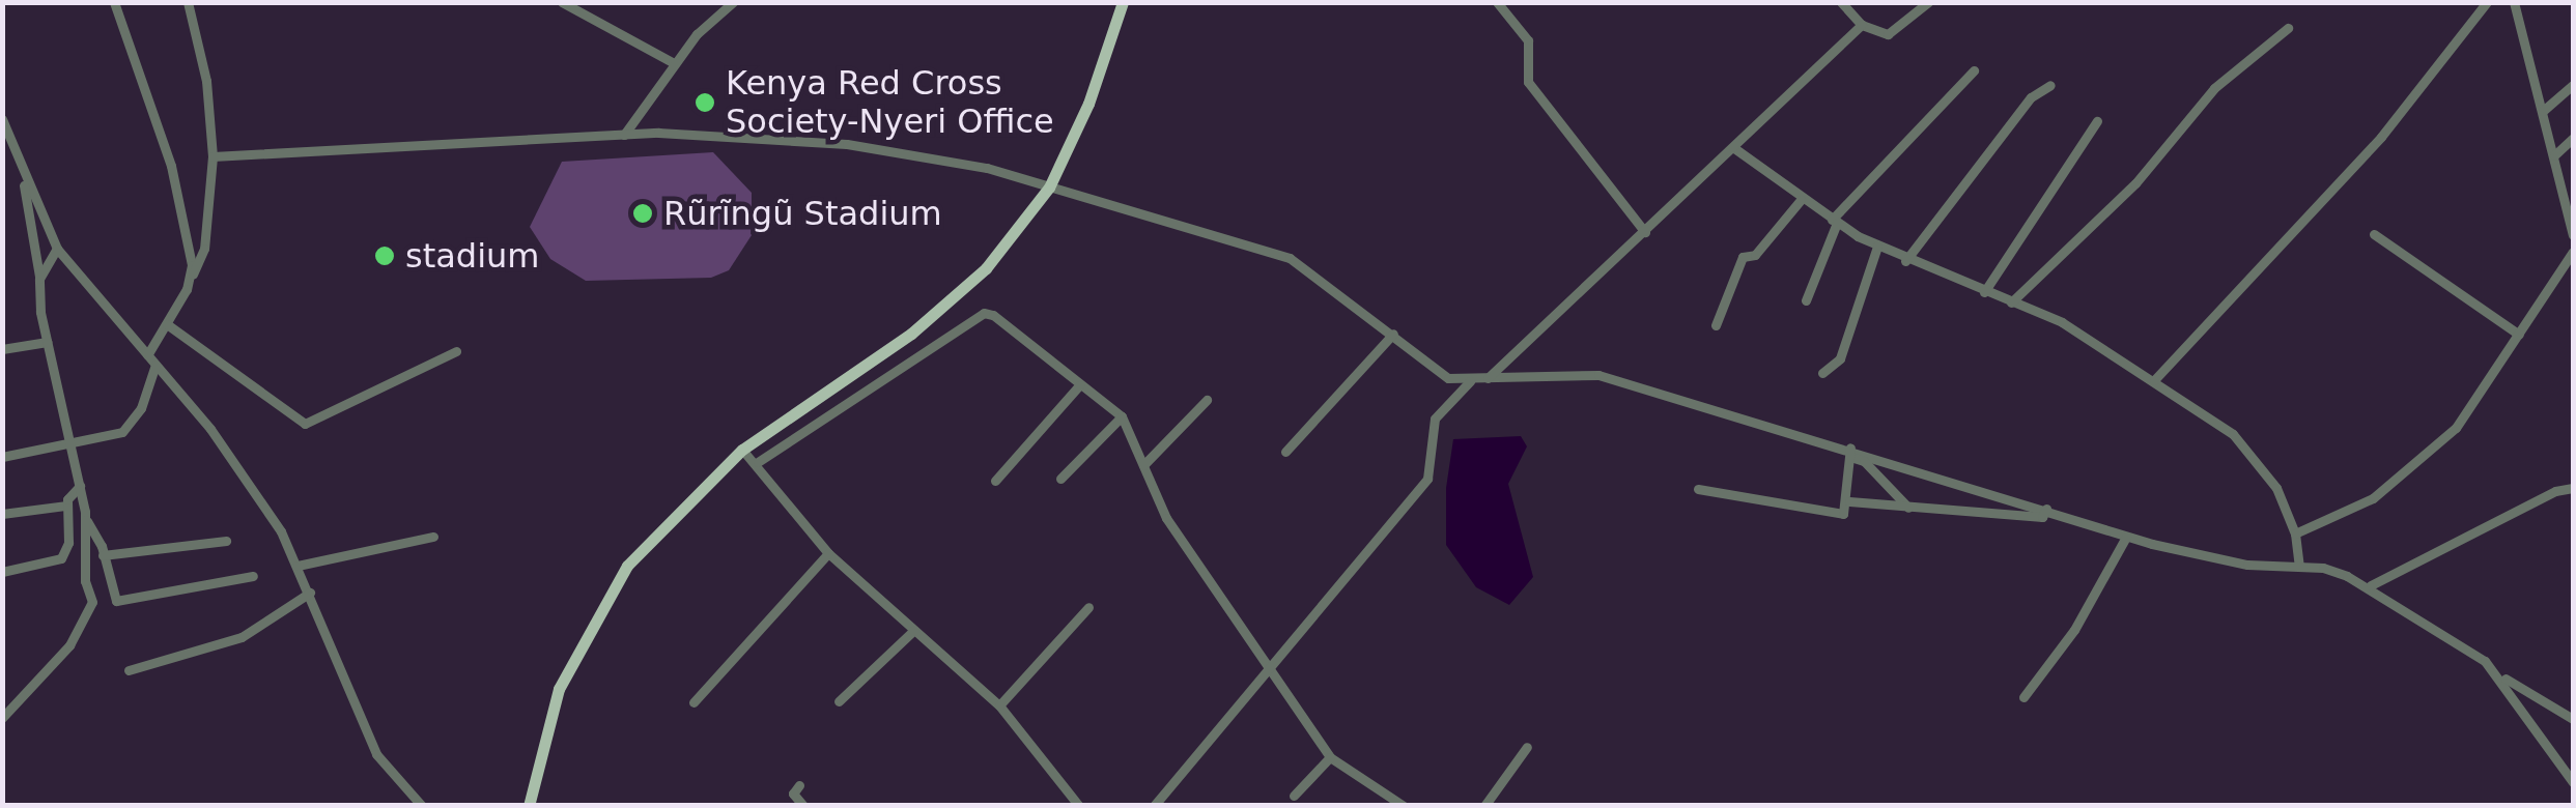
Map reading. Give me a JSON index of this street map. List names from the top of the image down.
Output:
{
  "places": ["Kenya Red Cross Society-Nyeri Office", "Rũrĩngũ Stadium", "stadium"]
}
